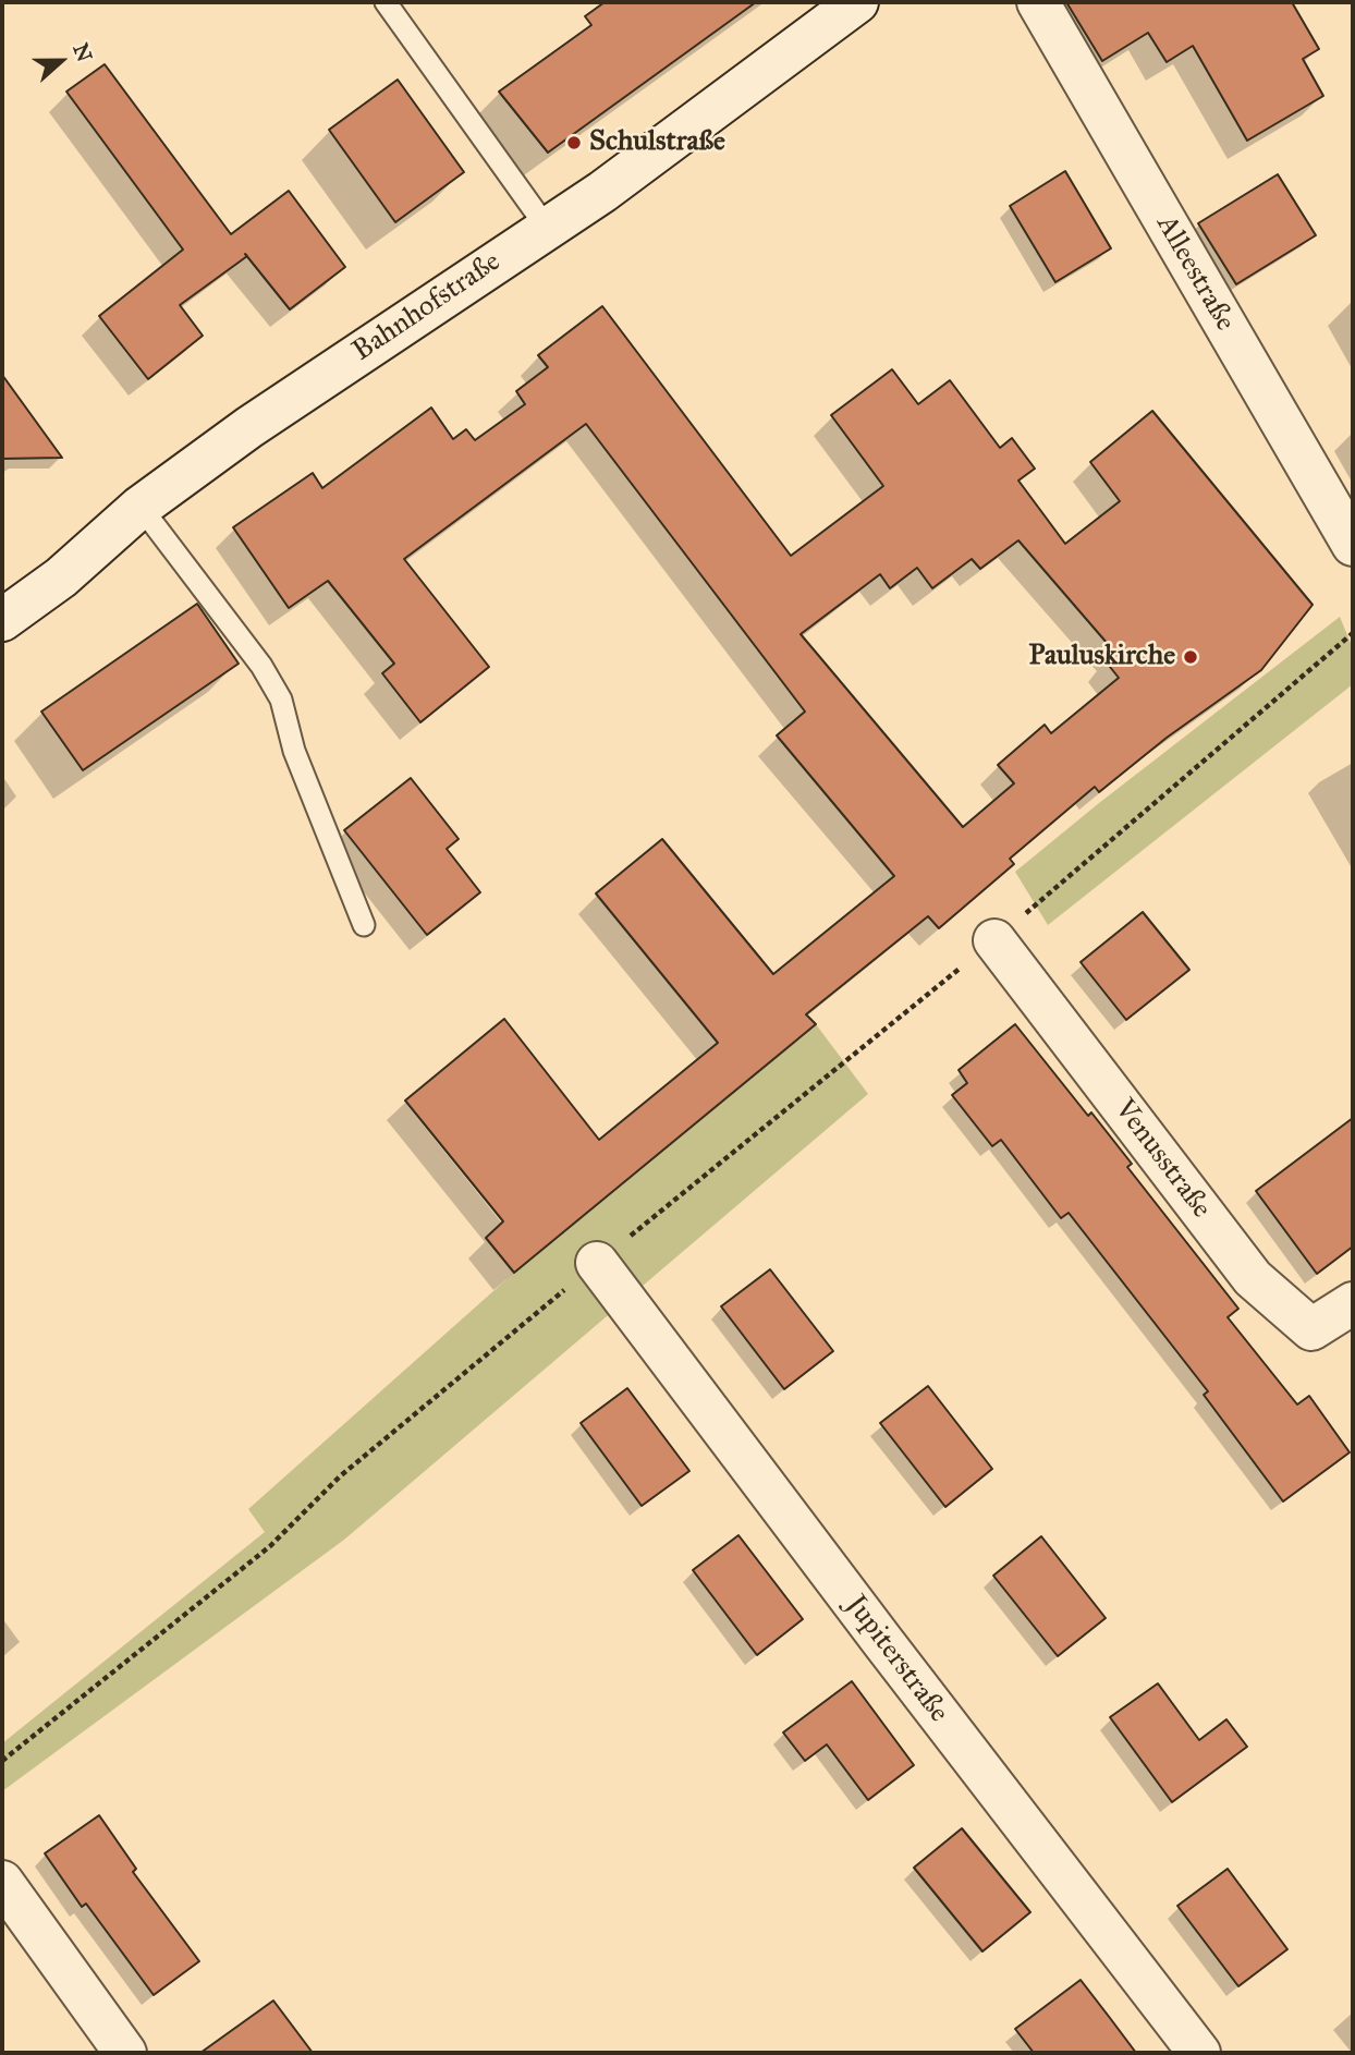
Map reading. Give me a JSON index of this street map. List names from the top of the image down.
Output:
{
  "streets": {
    "street": [
      "Alleestraße",
      "Bahnhofstraße",
      "Venusstraße",
      "Jupiterstraße"
    ]
  },
  "places": ["Schulstraße", "Pauluskirche"],
  "north": "right"
}
